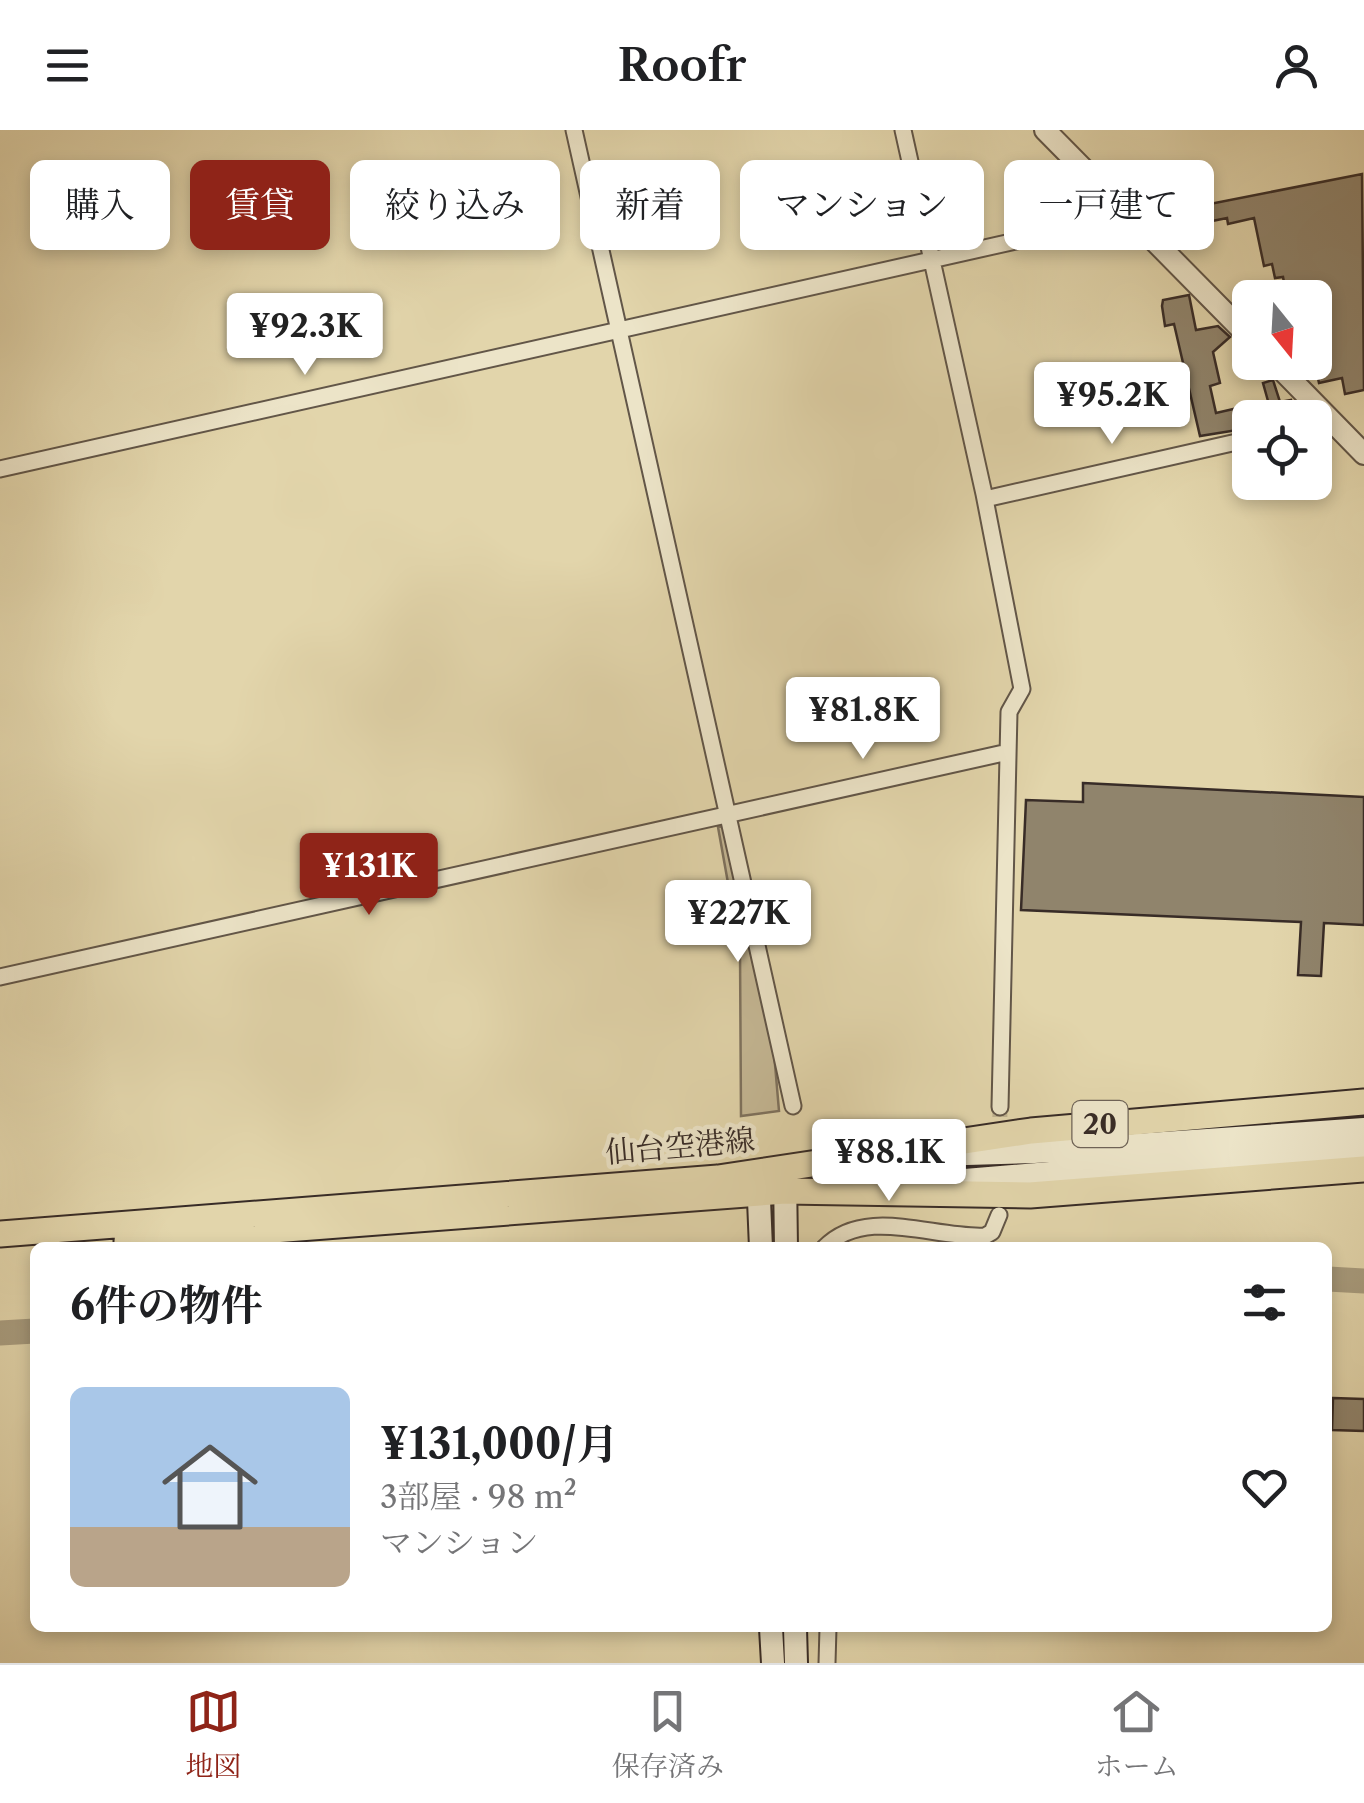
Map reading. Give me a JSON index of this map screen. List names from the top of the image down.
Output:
{
  "streets": {
    "main road": ["20", "仙台空港線"]
  },
  "north": "bottom",
  "page": {
    "header": "Roofr",
    "chip": [
      "購入",
      "賃貸",
      "絞り込み",
      "新着",
      "マンション",
      "一戸建て"
    ],
    "price": [
      "¥92.3K",
      "¥95.2K",
      "¥81.8K",
      "¥131K",
      "¥227K",
      "¥88.1K"
    ],
    "heading": "6件の物件",
    "list": [
      {
        "name": "¥131,000/月",
        "note": "3部屋 · 98 m² · マンション"
      }
    ],
    "tabs": ["地図", "保存済み", "ホーム"]
  }
}
